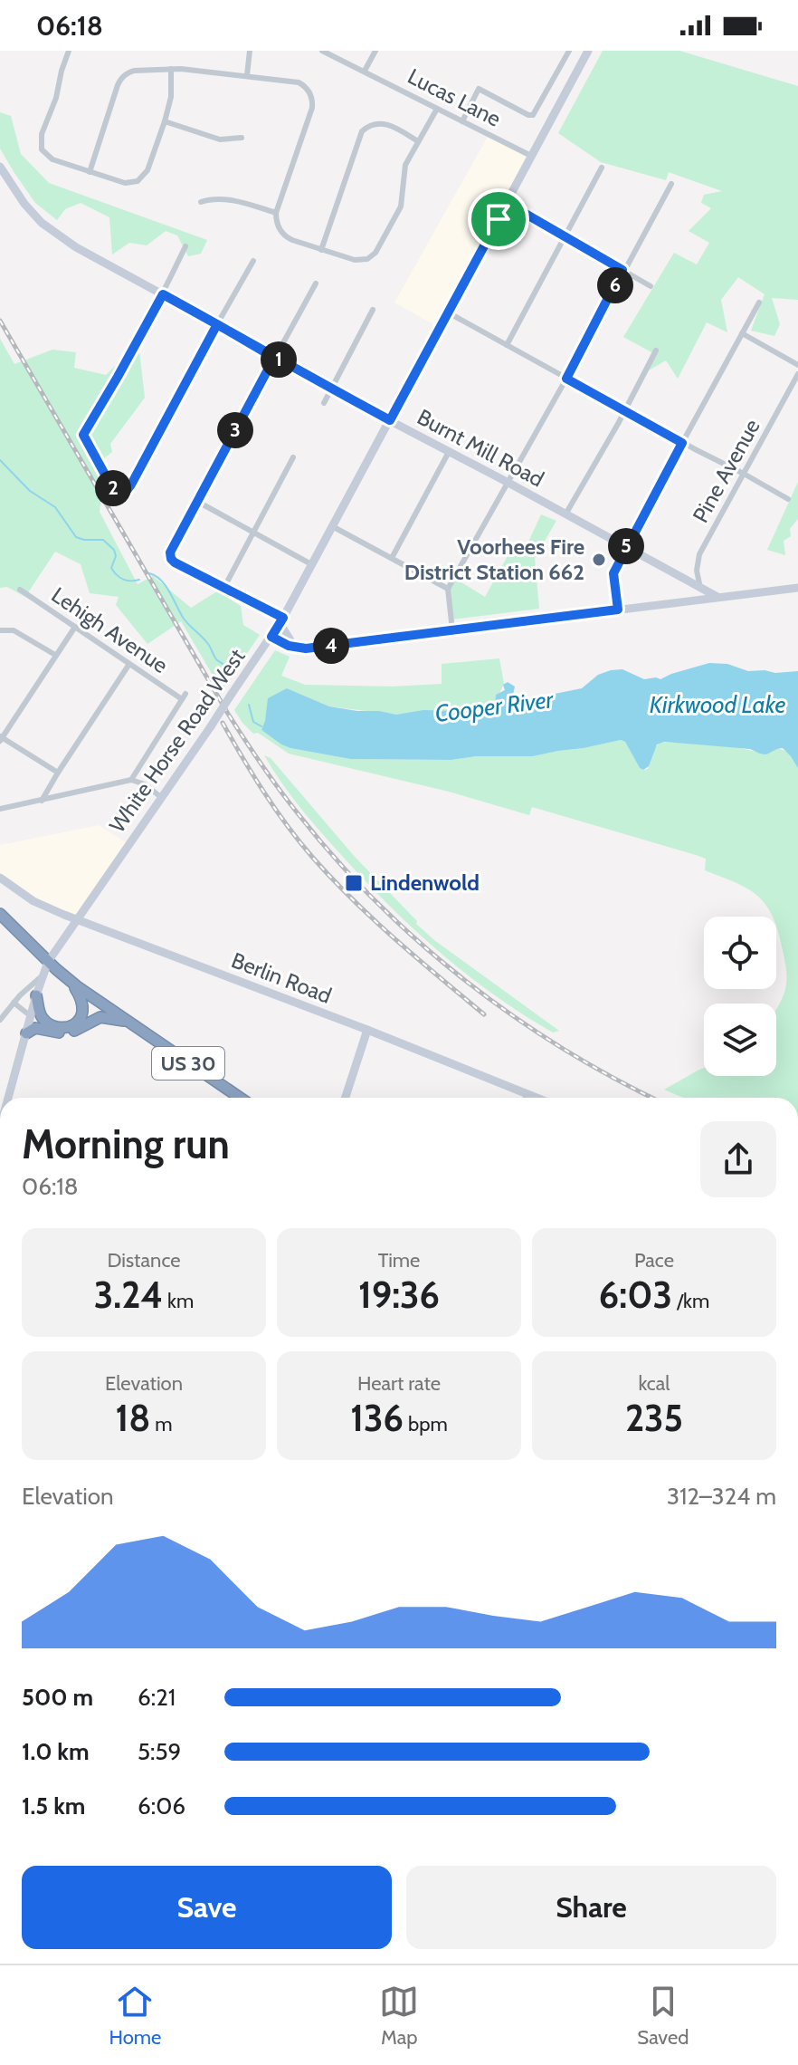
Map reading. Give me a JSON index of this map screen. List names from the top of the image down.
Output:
{
  "streets": {
    "highway": ["US 30"],
    "main road": ["Burnt Mill Road", "White Horse Road West", "Berlin Road"],
    "street": ["Lucas Lane", "Pine Avenue", "Lehigh Avenue"]
  },
  "crossings": [
    ["Lucas Lane", "White Horse Road West"],
    ["Burnt Mill Road", "Pine Avenue"],
    ["Burnt Mill Road", "White Horse Road West"],
    ["White Horse Road West", "Berlin Road"],
    ["White Horse Road West", "US 30"]
  ],
  "water": ["Kirkwood Lake", "Cooper River"],
  "places": {
    "other": ["Voorhees Fire District Station 662"],
    "transit": ["Lindenwold"]
  },
  "page": {
    "status": "06:18",
    "pins": [
      "6",
      "1",
      "3",
      "2",
      "5",
      "4"
    ],
    "heading": ["Morning run", "06:18"],
    "stats": [
      ["Distance", "3.24 km"],
      ["Time", "19:36"],
      ["Pace", "6:03 /km"],
      ["Elevation", "18 m"],
      ["Heart rate", "136 bpm"],
      ["kcal", "235"]
    ],
    "chart": ["Elevation", "312–324 m"],
    "list": [
      {
        "name": "500 m",
        "note": "6:21"
      },
      {
        "name": "1.0 km",
        "note": "5:59"
      },
      {
        "name": "1.5 km",
        "note": "6:06"
      }
    ],
    "buttons": ["Save", "Share"],
    "tabs": ["Home", "Map", "Saved"]
  }
}
